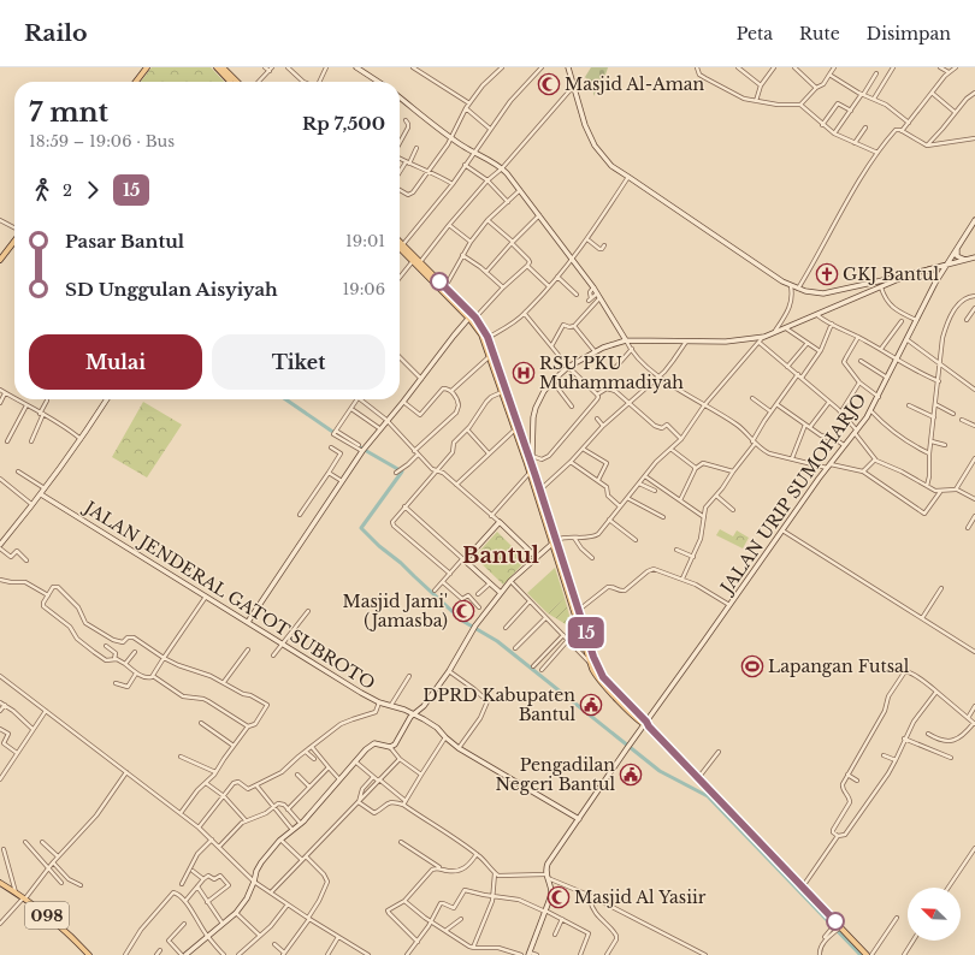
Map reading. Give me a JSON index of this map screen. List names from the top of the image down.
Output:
{
  "streets": {
    "main road": ["JALAN URIP SUMOHARJO", "JALAN JENDERAL GATOT SUBROTO", "098"]
  },
  "crossings": [
    ["JALAN URIP SUMOHARJO", "JALAN JENDERAL GATOT SUBROTO"]
  ],
  "districts": ["Bantul"],
  "places": {
    "mosque": ["Masjid Al-Aman", "Masjid Jami' (Jamasba)", "Masjid Al Yasiir"],
    "church": ["GKJ Bantul"],
    "hospital": ["RSU PKU Muhammadiyah"],
    "sports": ["Lapangan Futsal"],
    "public building": ["DPRD Kabupaten Bantul", "Pengadilan Negeri Bantul"]
  },
  "lines": ["bus line 15"],
  "north": "top left",
  "page": {
    "header": "Railo",
    "nav": ["Peta", "Rute", "Disimpan"],
    "on_map": "15",
    "heading": ["7 mnt", "18:59 – 19:06 · Bus", "Rp 7,500"],
    "legs": ["2", "15"],
    "list": [
      {
        "name": "Pasar Bantul",
        "value": "19:01"
      },
      {
        "name": "SD Unggulan Aisyiyah",
        "value": "19:06"
      }
    ],
    "buttons": ["Mulai", "Tiket"]
  }
}
